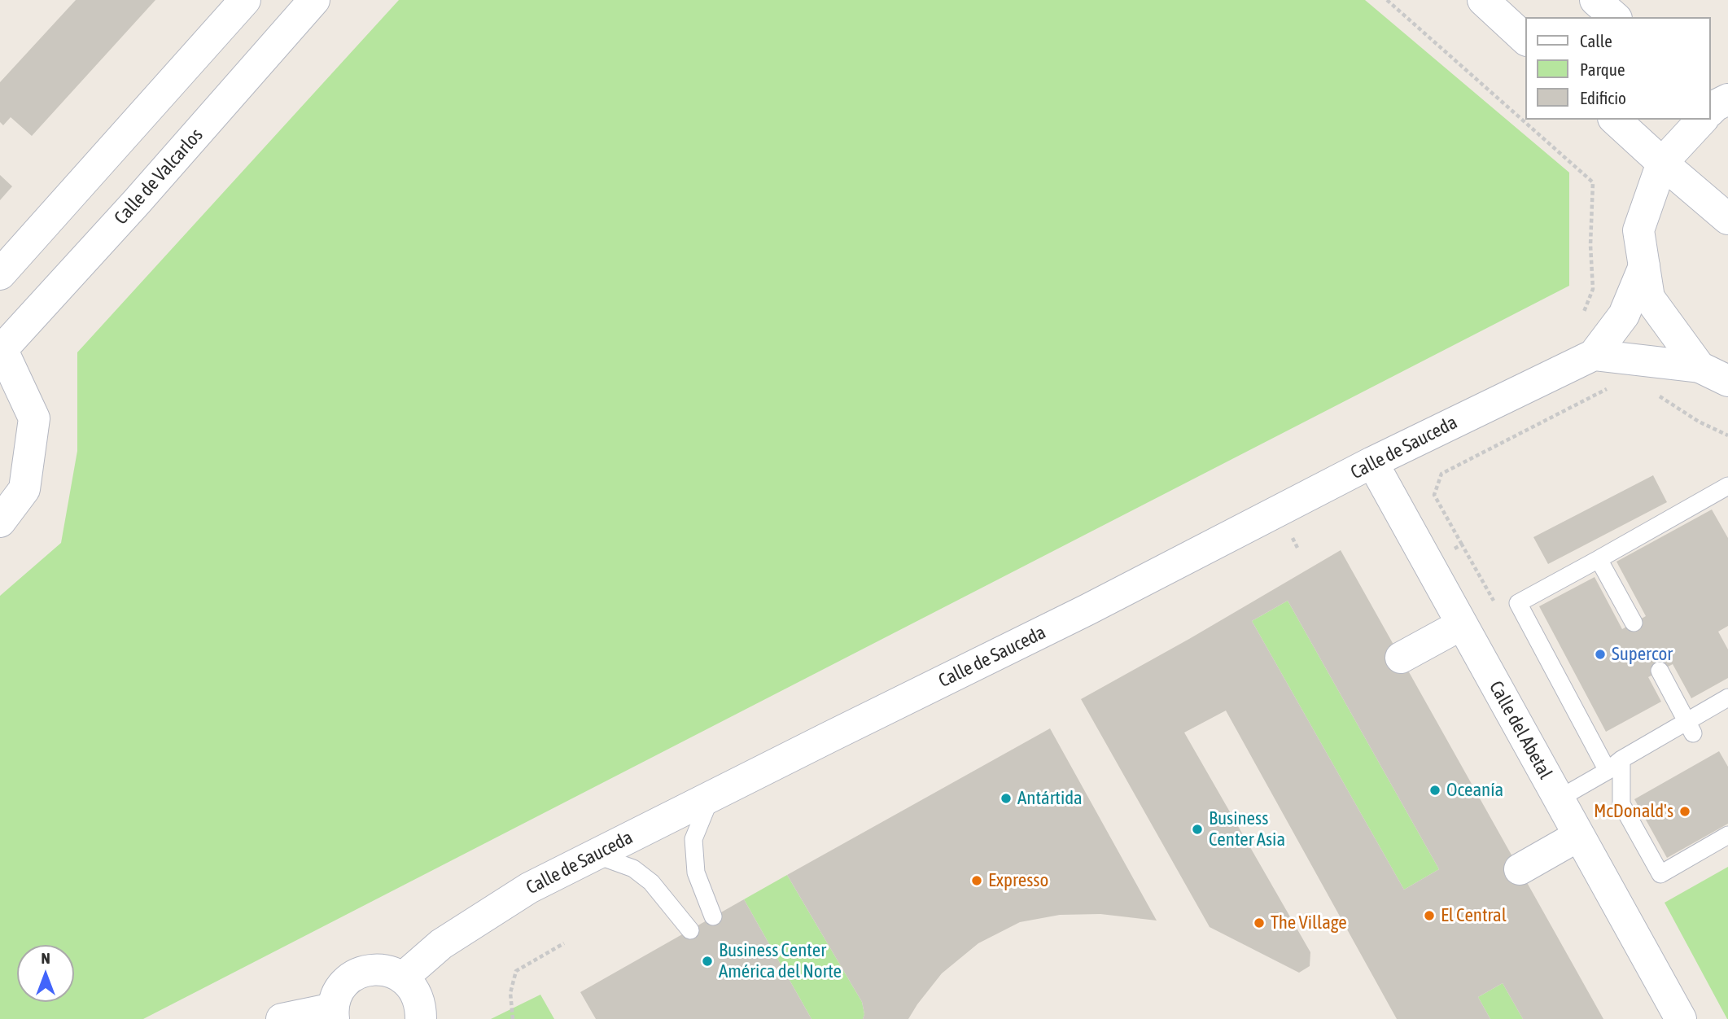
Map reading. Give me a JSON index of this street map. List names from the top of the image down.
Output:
{
  "streets": {
    "street": ["Calle de Valcarlos", "Calle de Sauceda", "Calle del Abetal"]
  },
  "crossings": [
    ["Calle de Sauceda", "Calle del Abetal"]
  ],
  "places": [
    "Supercor",
    "Oceanía",
    "Antártida",
    "McDonald's",
    "Business Center Asia",
    "Expresso",
    "El Central",
    "The Village",
    "Business Center América del Norte"
  ],
  "legend": ["Calle", "Parque", "Edificio"],
  "north": "top"
}
